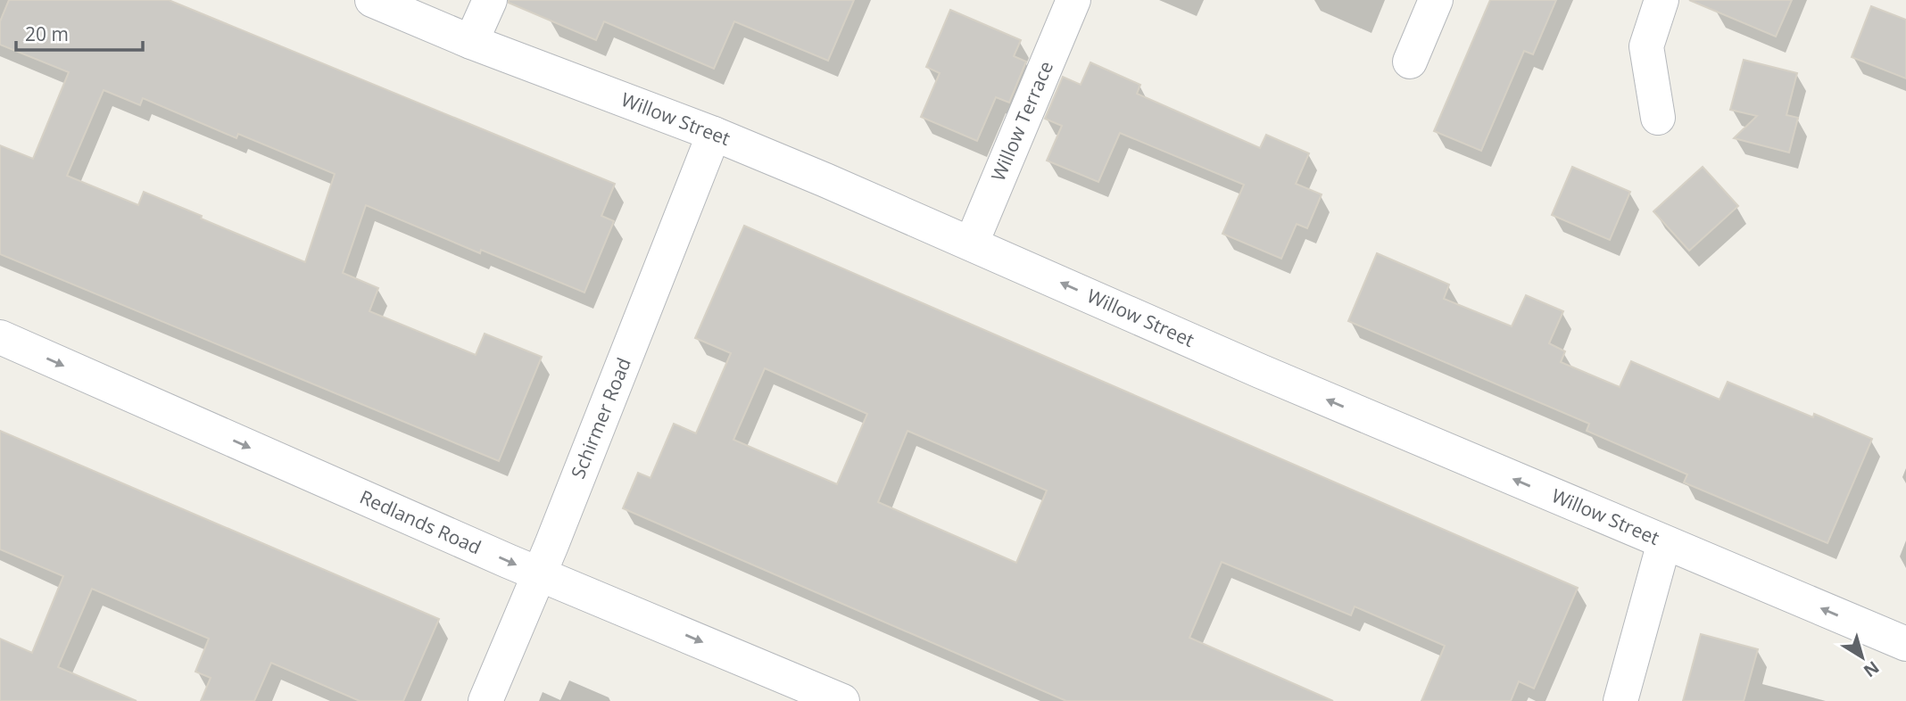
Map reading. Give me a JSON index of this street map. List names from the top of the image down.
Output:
{
  "streets": {
    "street": [
      "Willow Street",
      "Willow Terrace",
      "Schirmer Road",
      "Redlands Road"
    ]
  },
  "crossings": [
    ["Willow Street", "Willow Terrace"],
    ["Willow Street", "Schirmer Road"],
    ["Schirmer Road", "Redlands Road"]
  ],
  "one_way": ["Willow Street", "Redlands Road"],
  "scale_bar": "20 m",
  "north": "bottom right"
}
